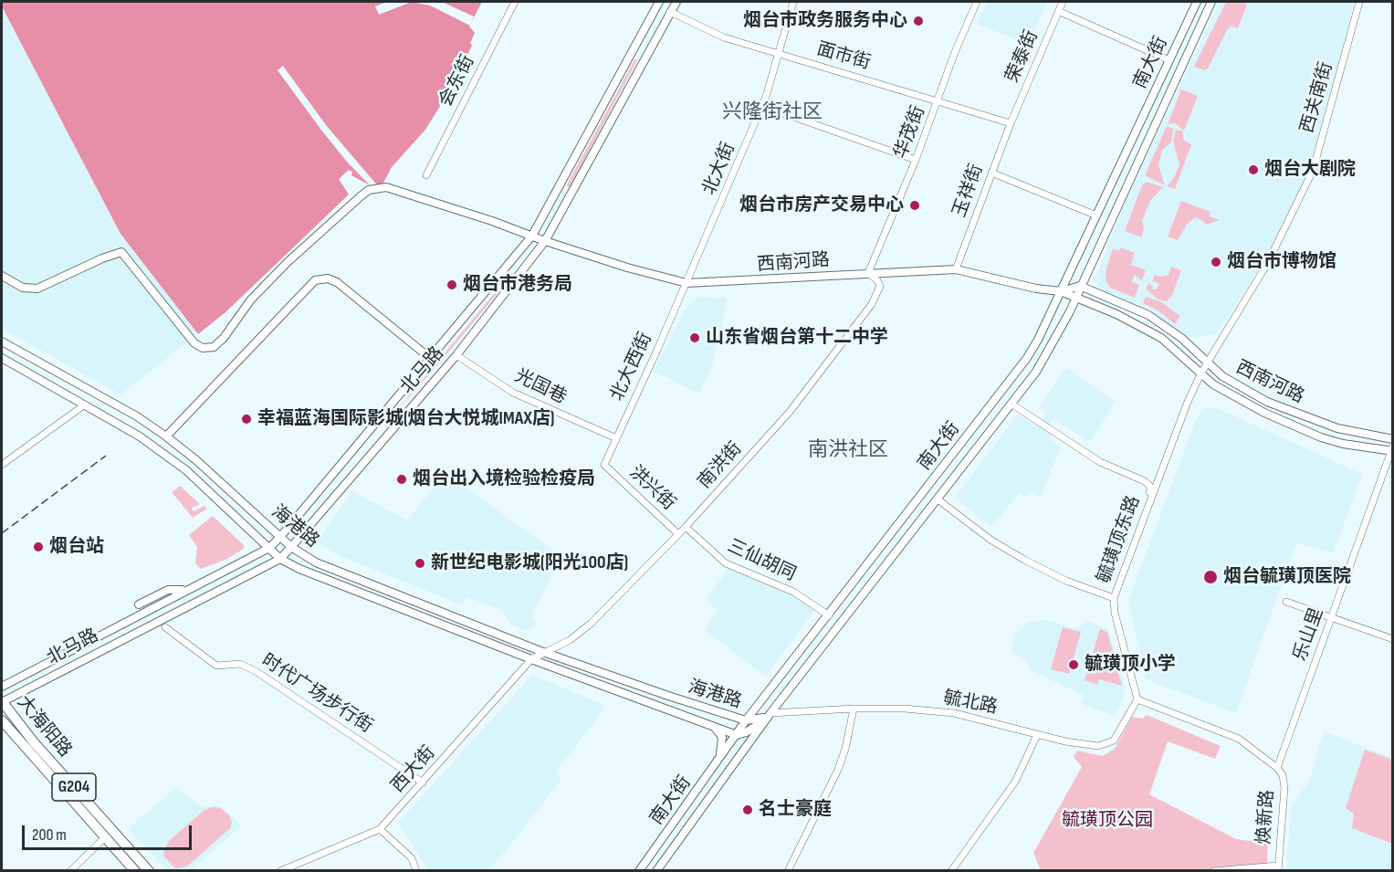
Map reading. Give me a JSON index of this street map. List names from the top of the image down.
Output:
{
  "streets": {
    "highway": ["大海阳路", "G204"],
    "main road": [
      "南大街",
      "西南河路",
      "北马路",
      "海港路"
    ],
    "street": [
      "面市街",
      "荣泰街",
      "会东街",
      "西关南街",
      "华茂街",
      "北大街",
      "玉祥街",
      "北大西街",
      "光国巷",
      "南洪街",
      "洪兴街",
      "毓璜顶东路",
      "三仙胡同",
      "乐山里",
      "时代广场步行街",
      "毓北路",
      "西大街",
      "焕新路"
    ]
  },
  "crossings": [
    ["面市街", "荣泰街"],
    ["面市街", "华茂街"],
    ["面市街", "北大街"],
    ["面市街", "玉祥街"],
    ["面市街", "北马路"],
    ["荣泰街", "玉祥街"],
    ["南大街", "西南河路"],
    ["南大街", "海港路"],
    ["南大街", "三仙胡同"],
    ["南大街", "毓北路"],
    ["西关南街", "西南河路"],
    ["西关南街", "毓璜顶东路"],
    ["华茂街", "西南河路"],
    ["华茂街", "南洪街"],
    ["北大街", "西南河路"],
    ["北大街", "北大西街"],
    ["玉祥街", "西南河路"],
    ["西南河路", "北大西街"],
    ["西南河路", "北马路"],
    ["西南河路", "南洪街"],
    ["西南河路", "毓璜顶东路"],
    ["西南河路", "乐山里"],
    ["北大西街", "光国巷"],
    ["北大西街", "洪兴街"],
    ["北马路", "光国巷"],
    ["北马路", "海港路"],
    ["北马路", "大海阳路"],
    ["南洪街", "洪兴街"],
    ["南洪街", "海港路"],
    ["南洪街", "三仙胡同"],
    ["南洪街", "西大街"],
    ["海港路", "毓北路"],
    ["海港路", "西大街"],
    ["毓璜顶东路", "毓北路"],
    ["乐山里", "焕新路"],
    ["时代广场步行街", "西大街"]
  ],
  "districts": ["兴隆街社区", "南洪社区"],
  "parks": ["毓璜顶公园"],
  "places": [
    "烟台市政务服务中心",
    "烟台大剧院",
    "烟台市房产交易中心",
    "烟台市博物馆",
    "烟台市港务局",
    "山东省烟台第十二中学",
    "幸福蓝海国际影城(烟台大悦城IMAX店)",
    "烟台出入境检验检疫局",
    "烟台站",
    "新世纪电影城(阳光100店)",
    "烟台毓璜顶医院",
    "毓璜顶小学",
    "名士豪庭"
  ],
  "scale_bar": "200 m"
}
